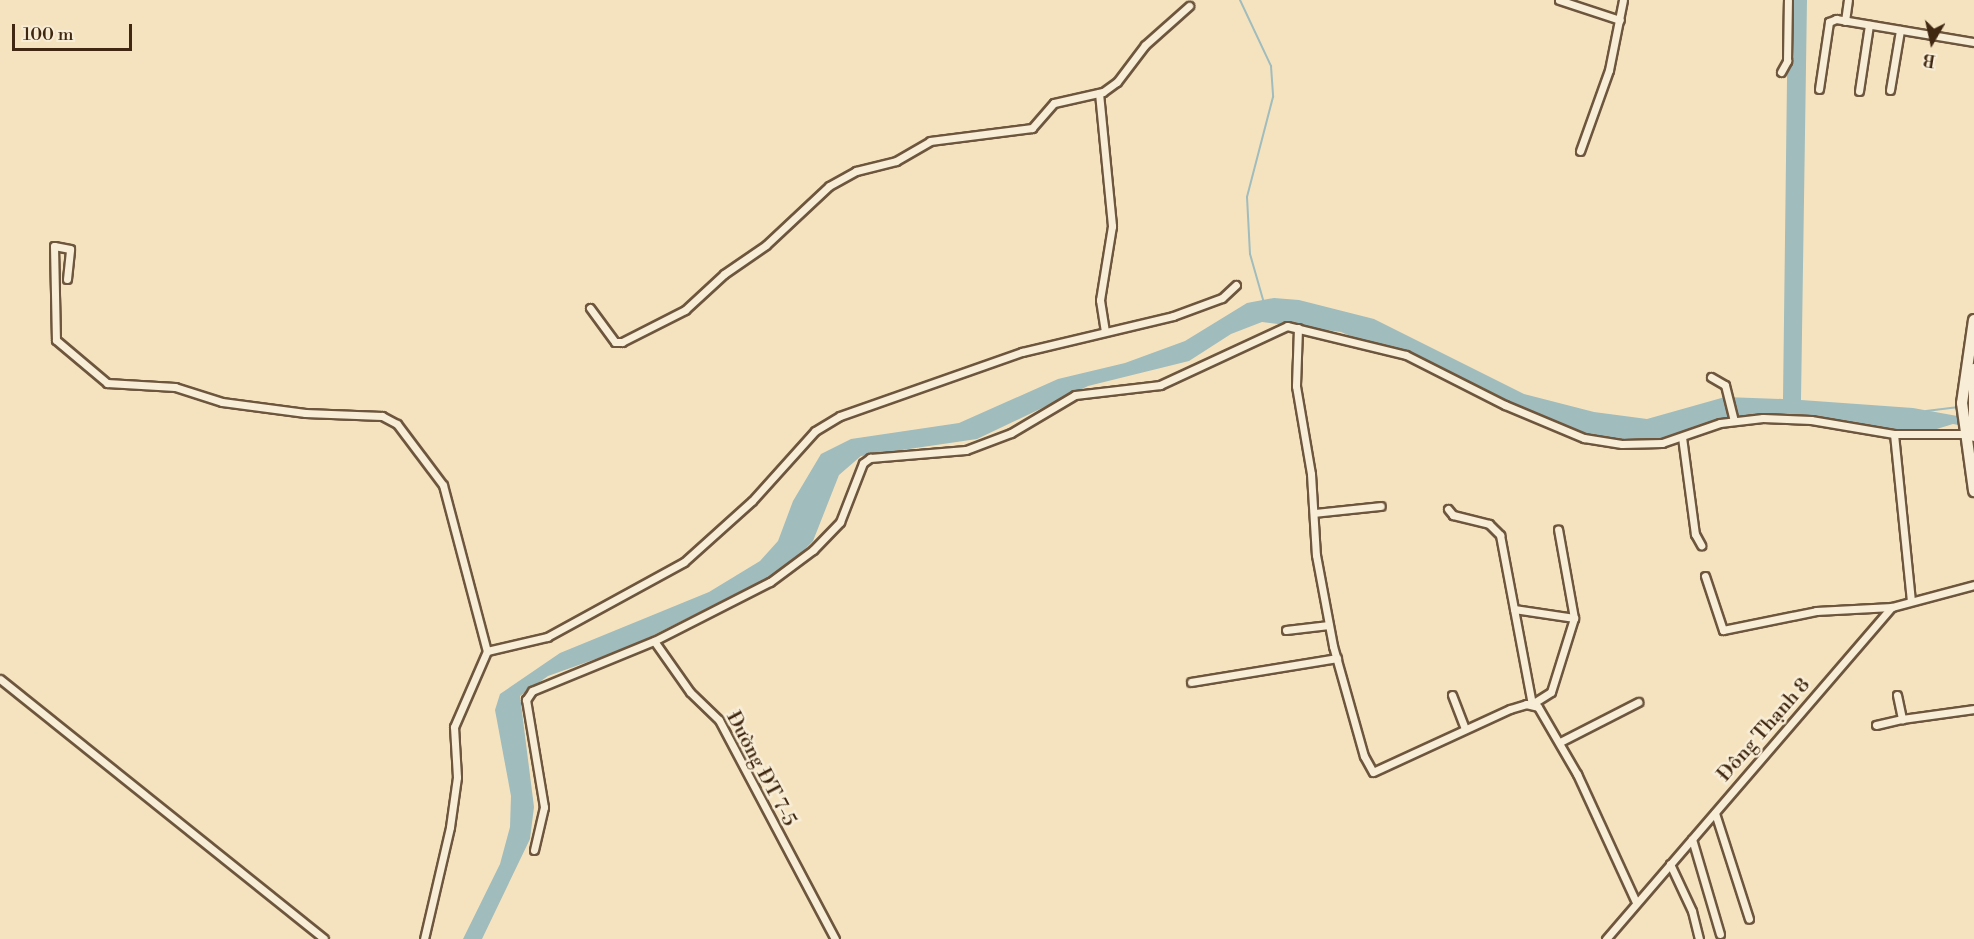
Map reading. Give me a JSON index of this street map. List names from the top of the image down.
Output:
{
  "streets": {
    "street": ["Đông Thạnh 8", "Đường ĐT 7-5"]
  },
  "scale_bar": "100 m",
  "north": "bottom"
}
